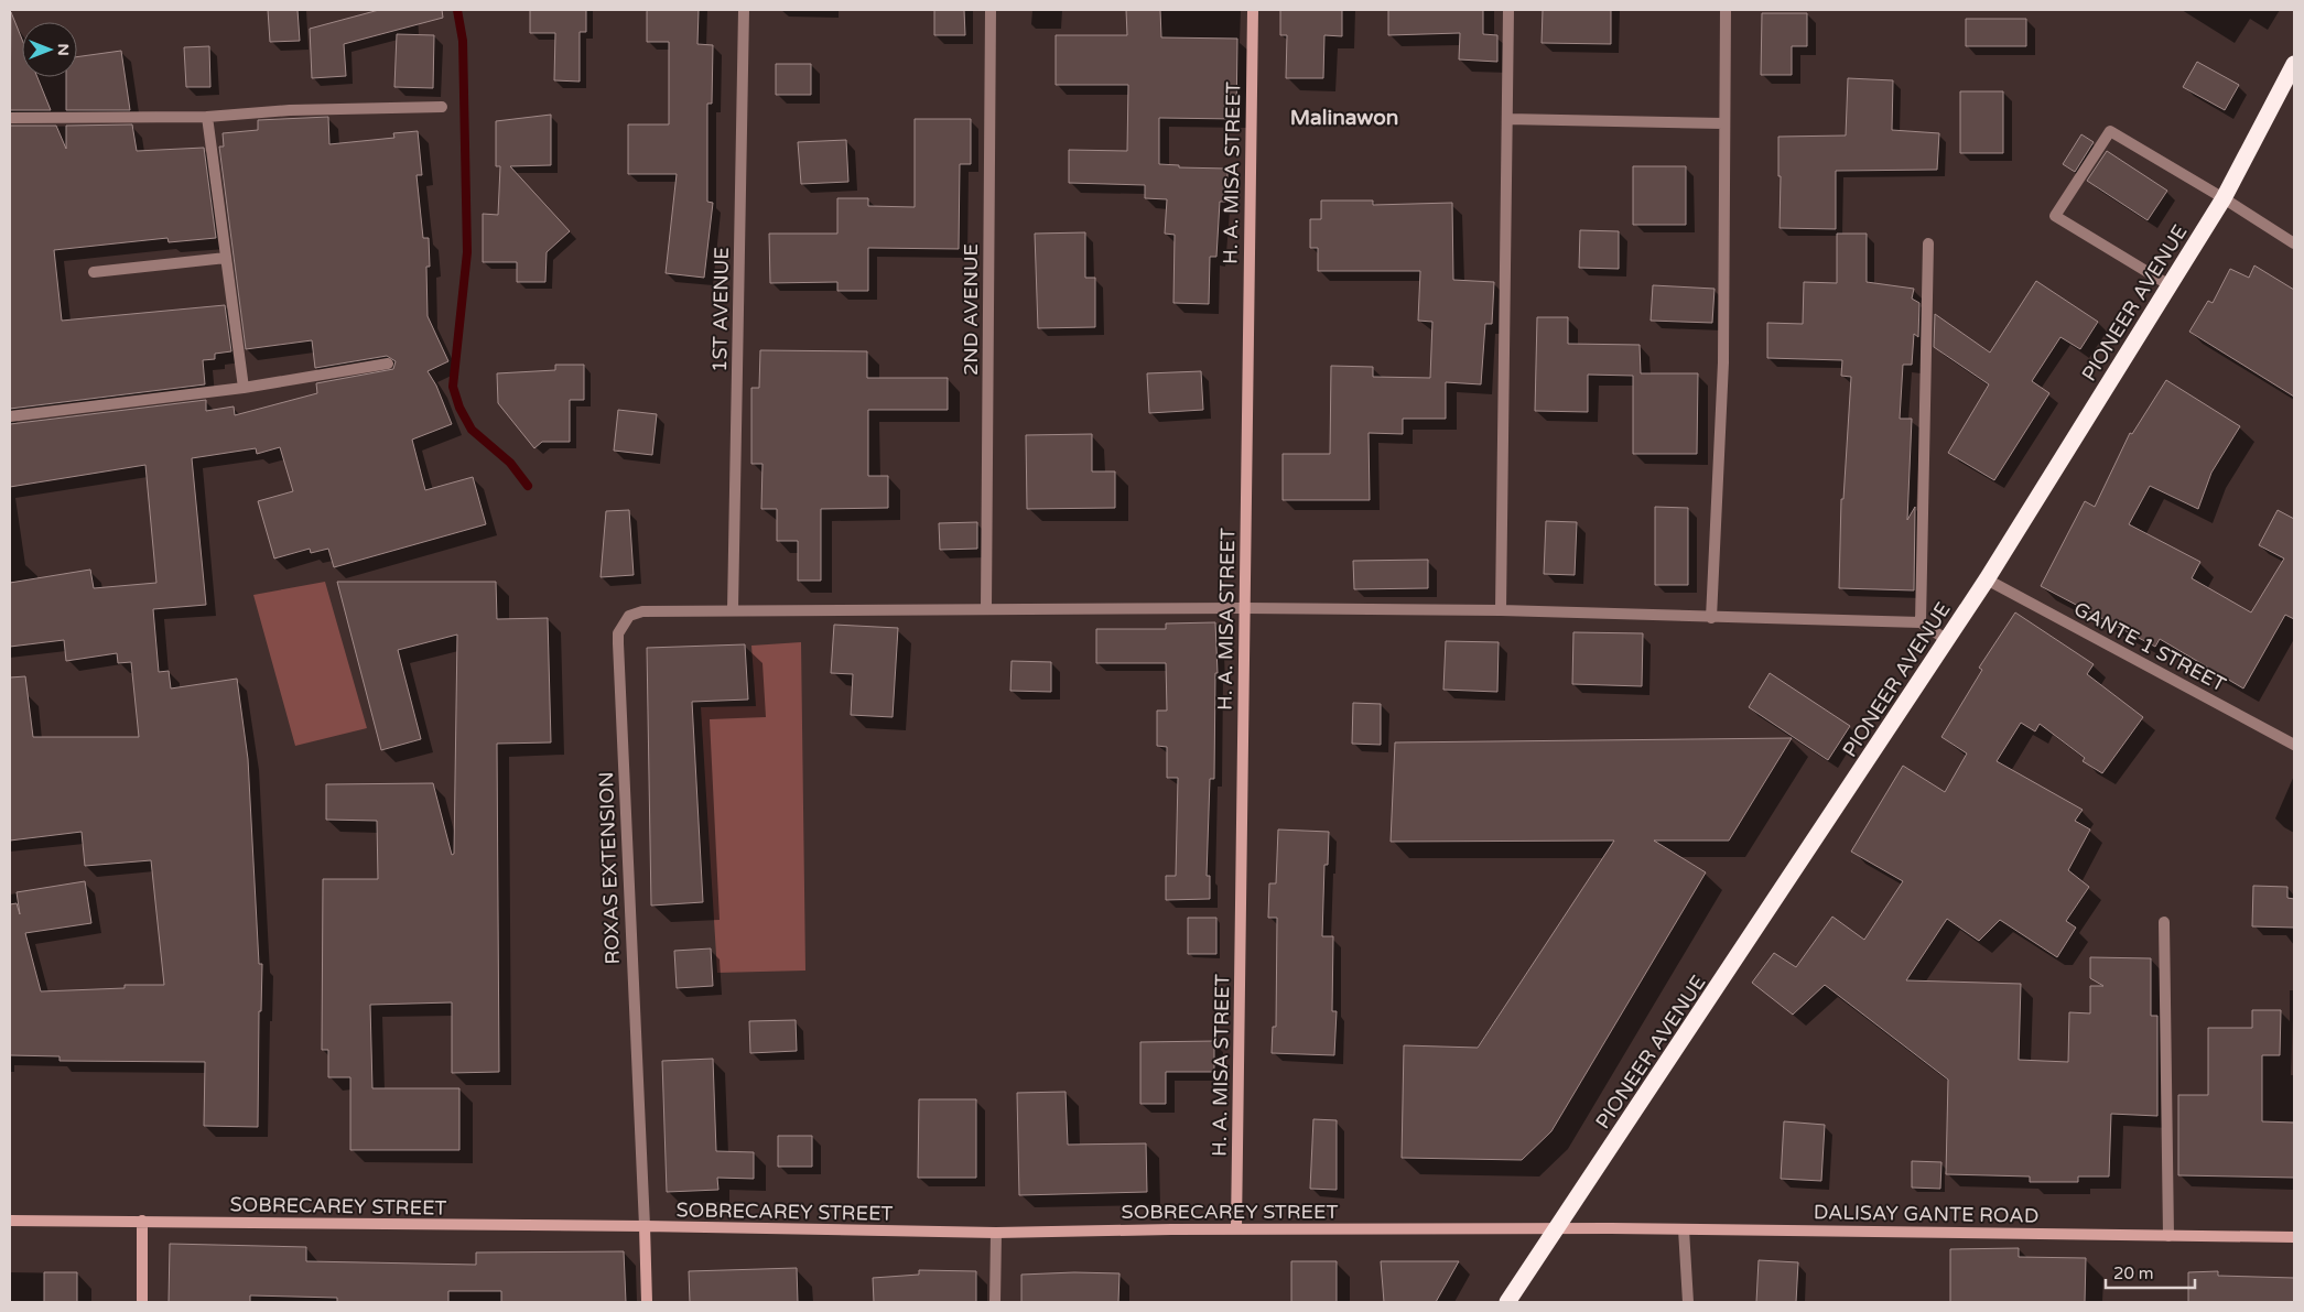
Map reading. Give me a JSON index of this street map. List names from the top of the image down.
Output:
{
  "streets": {
    "highway": ["PIONEER AVENUE"],
    "main road": ["H. A. MISA STREET", "SOBRECAREY STREET", "DALISAY GANTE ROAD"],
    "street": [
      "1ST AVENUE",
      "2ND AVENUE",
      "GANTE 1 STREET",
      "ROXAS EXTENSION"
    ]
  },
  "crossings": [
    ["H. A. MISA STREET", "ROXAS EXTENSION"],
    ["H. A. MISA STREET", "SOBRECAREY STREET"],
    ["PIONEER AVENUE", "GANTE 1 STREET"],
    ["PIONEER AVENUE", "SOBRECAREY STREET"],
    ["PIONEER AVENUE", "DALISAY GANTE ROAD"],
    ["1ST AVENUE", "ROXAS EXTENSION"],
    ["2ND AVENUE", "ROXAS EXTENSION"],
    ["ROXAS EXTENSION", "SOBRECAREY STREET"],
    ["SOBRECAREY STREET", "DALISAY GANTE ROAD"]
  ],
  "districts": ["Malinawon"],
  "scale_bar": "20 m",
  "north": "right"
}
